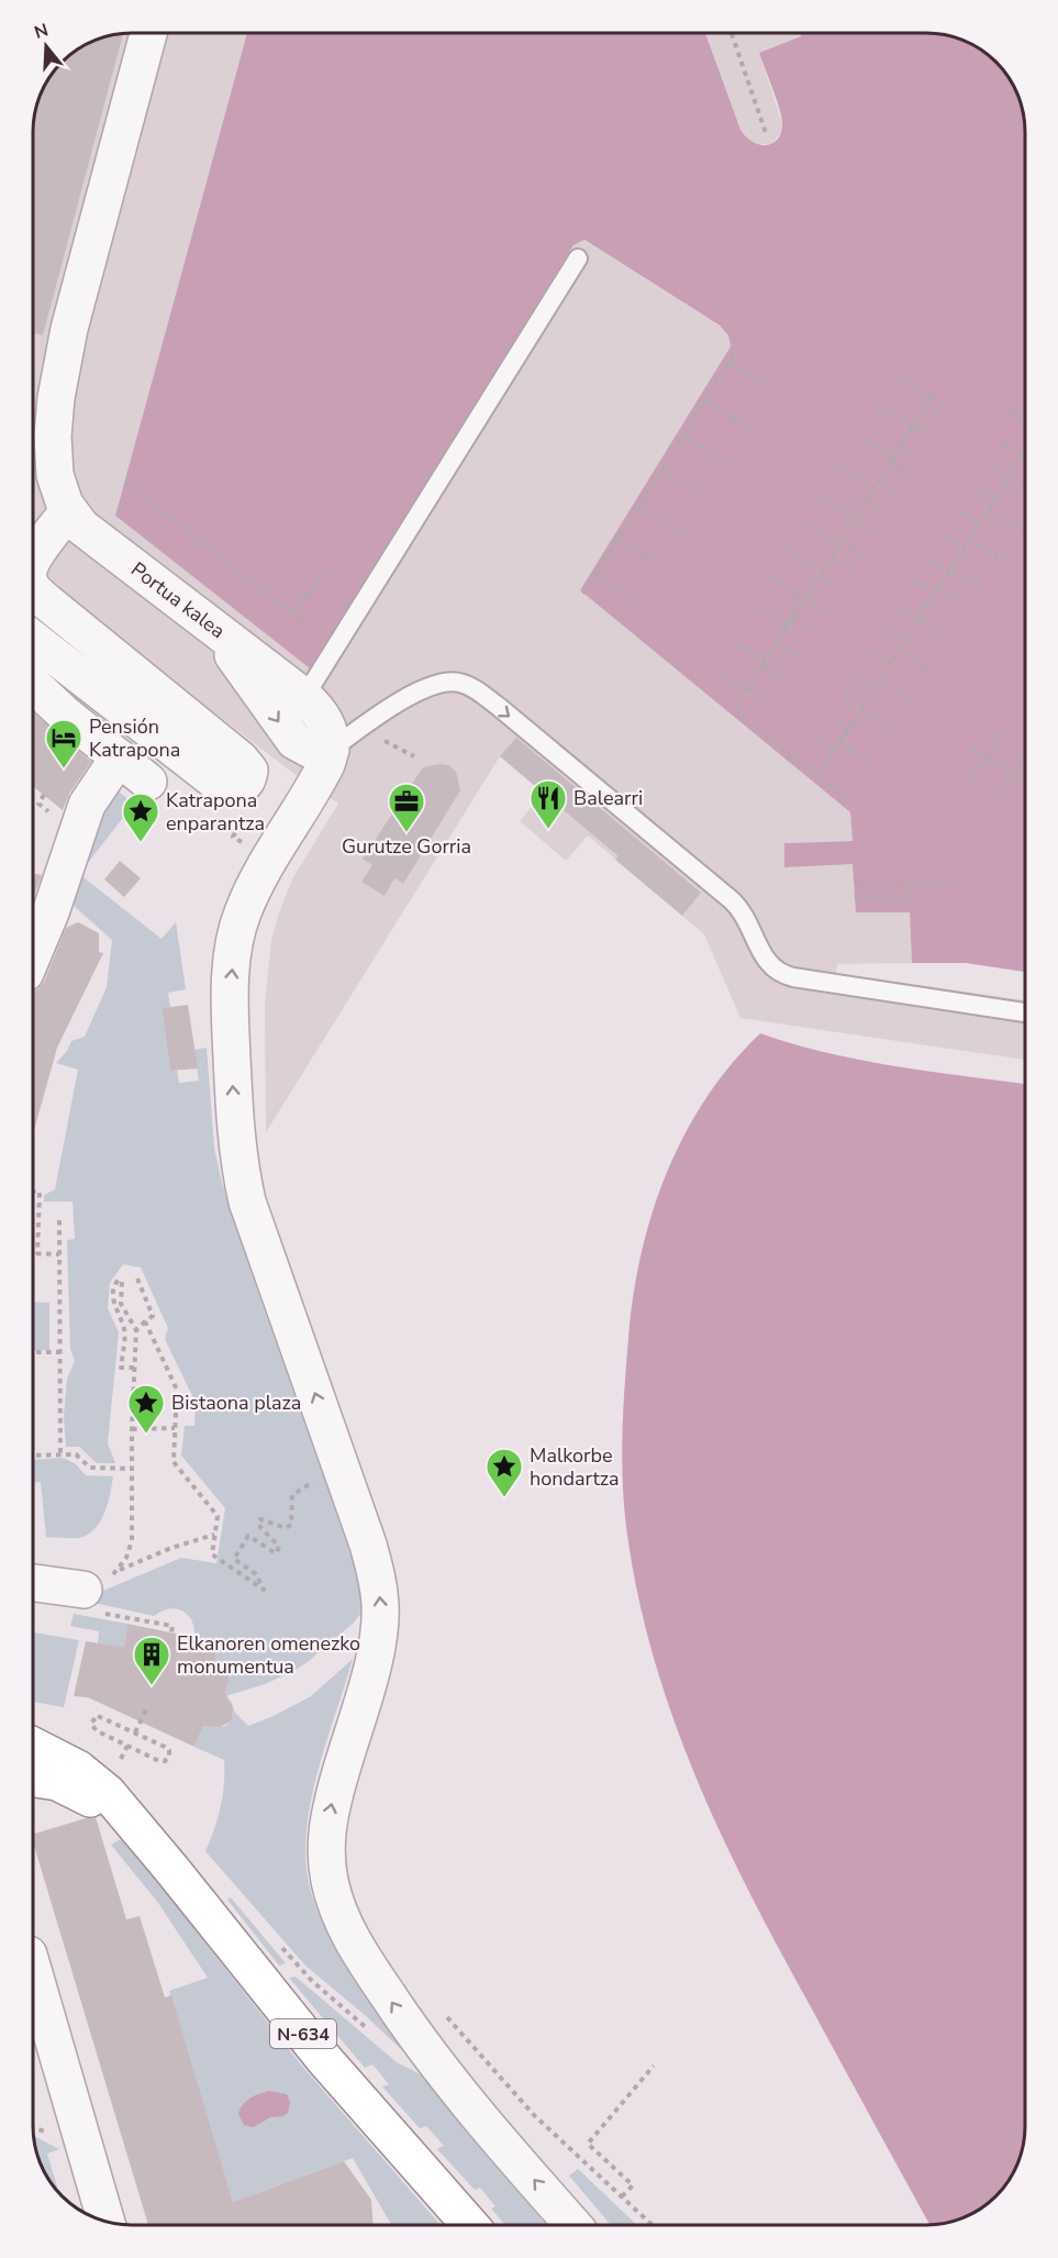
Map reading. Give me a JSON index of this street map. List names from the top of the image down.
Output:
{
  "streets": {
    "highway": ["N-634"],
    "street": ["Portua kalea"]
  },
  "places": {
    "hotel": ["Pensión Katrapona"],
    "restaurant": ["Balearri"],
    "office": ["Gurutze Gorria"],
    "place": ["Katrapona enparantza", "Bistaona plaza", "Malkorbe hondartza"],
    "building": ["Elkanoren omenezko monumentua"]
  },
  "north": "top"
}
